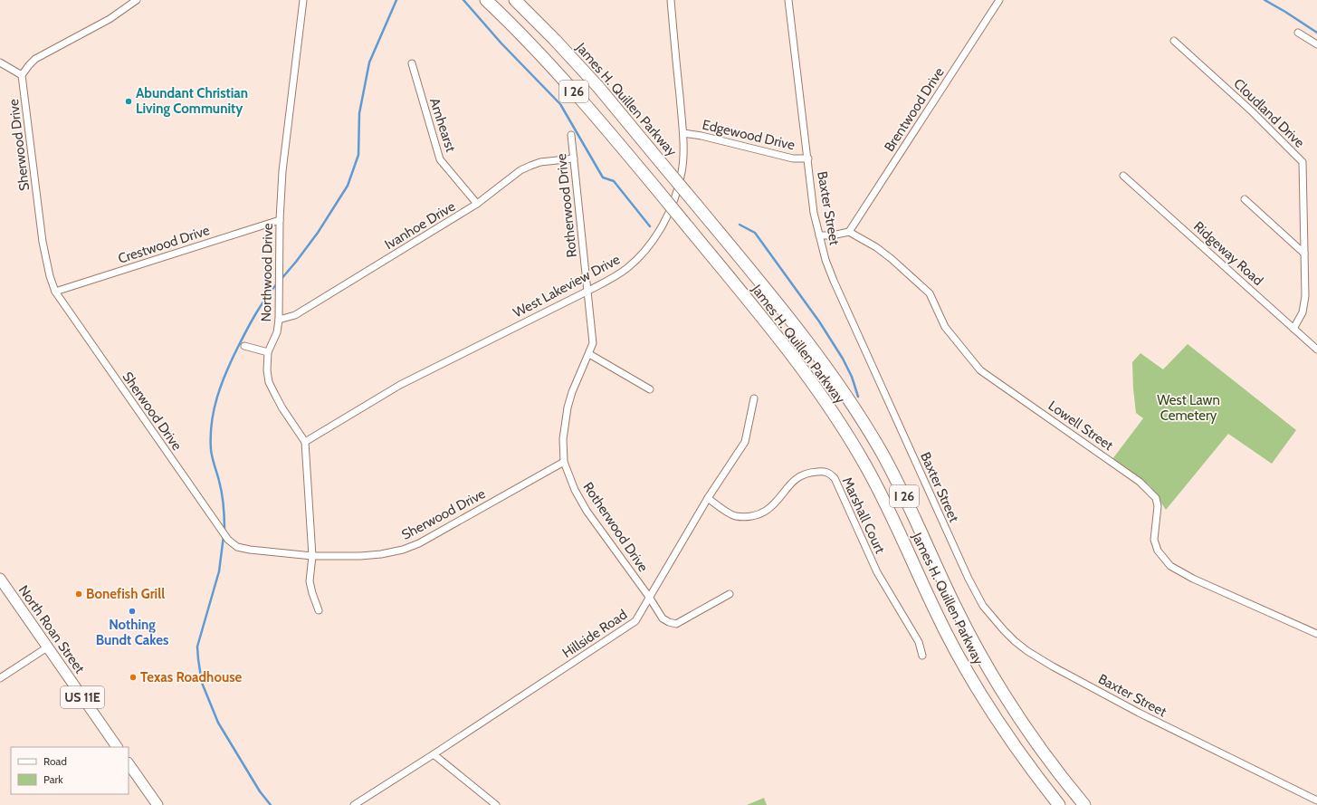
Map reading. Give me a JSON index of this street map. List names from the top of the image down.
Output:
{
  "streets": {
    "highway": ["I 26", "James H. Quillen Parkway"],
    "main road": ["North Roan Street", "US 11E"],
    "street": [
      "Brentwood Drive",
      "Cloudland Drive",
      "Amhearst",
      "Edgewood Drive",
      "Sherwood Drive",
      "Rotherwood Drive",
      "Baxter Street",
      "Ivanhoe Drive",
      "Crestwood Drive",
      "Ridgeway Road",
      "Northwood Drive",
      "West Lakeview Drive",
      "Lowell Street",
      "Marshall Court",
      "Hillside Road"
    ]
  },
  "crossings": [
    ["Brentwood Drive", "Lowell Street"],
    ["Cloudland Drive", "Ridgeway Road"],
    ["Amhearst", "Ivanhoe Drive"],
    ["Edgewood Drive", "Baxter Street"],
    ["Edgewood Drive", "West Lakeview Drive"],
    ["Sherwood Drive", "Rotherwood Drive"],
    ["Sherwood Drive", "Crestwood Drive"],
    ["Rotherwood Drive", "Ivanhoe Drive"],
    ["Rotherwood Drive", "West Lakeview Drive"],
    ["Rotherwood Drive", "Hillside Road"],
    ["Ivanhoe Drive", "Northwood Drive"],
    ["Crestwood Drive", "Northwood Drive"],
    ["Northwood Drive", "West Lakeview Drive"],
    ["Marshall Court", "Hillside Road"]
  ],
  "parks": ["West Lawn Cemetery"],
  "places": [
    "Abundant Christian Living Community",
    "Bonefish Grill",
    "Nothing Bundt Cakes",
    "Texas Roadhouse"
  ],
  "legend": ["Road", "Park"]
}
